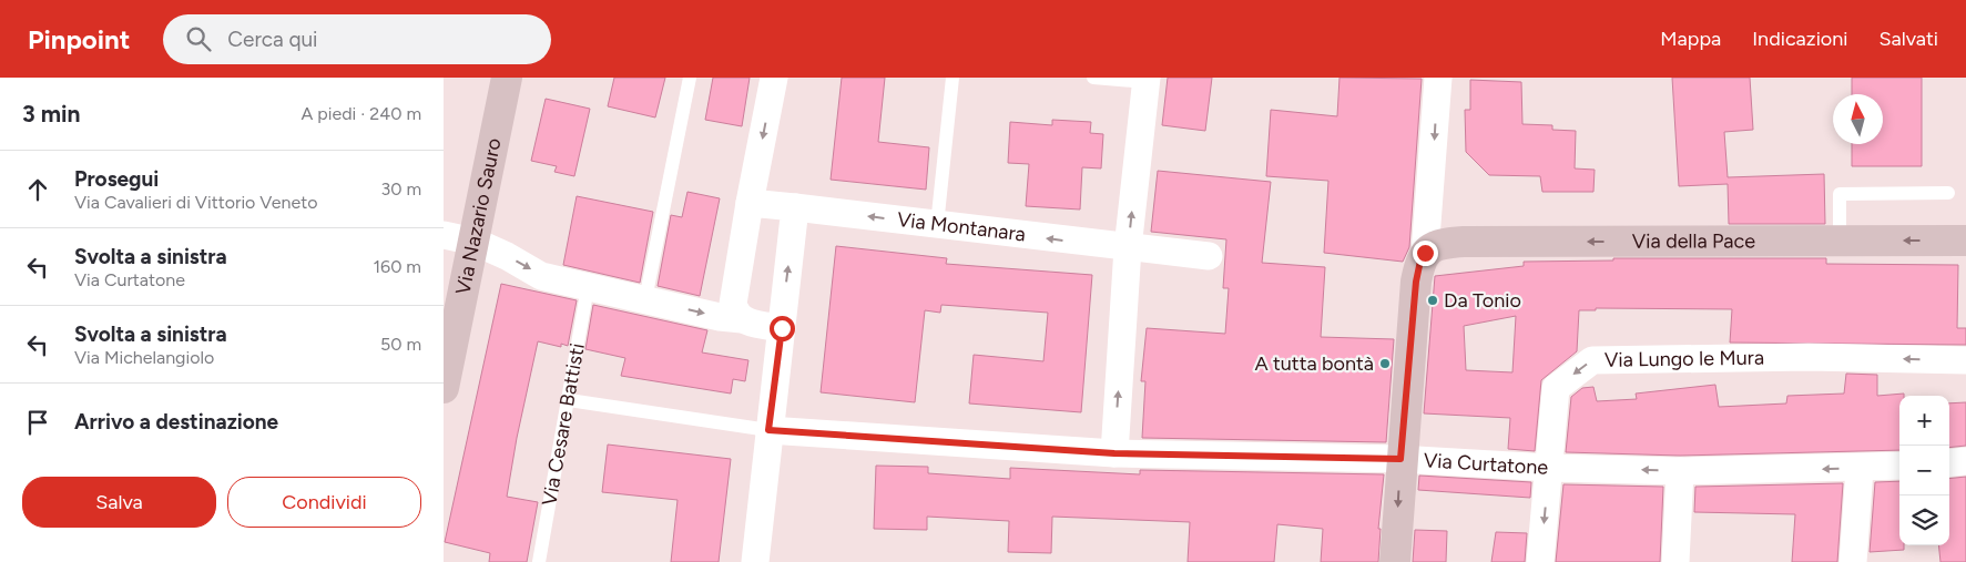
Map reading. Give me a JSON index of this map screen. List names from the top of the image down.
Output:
{
  "streets": {
    "main road": ["Via Nazario Sauro", "Via della Pace"],
    "street": ["Via Montanara", "Via Lungo le Mura", "Via Curtatone"],
    "lane": ["Via Cesare Battisti"]
  },
  "crossings": [
    ["Via Lungo le Mura", "Via Curtatone"]
  ],
  "one_way": ["Via Montanara", "Via della Pace"],
  "places": ["Da Tonio", "A tutta bontà"],
  "north": "top",
  "page": {
    "header": "Pinpoint",
    "search": "Cerca qui",
    "nav": ["Mappa", "Indicazioni", "Salvati"],
    "heading": ["3 min", "A piedi · 240 m"],
    "list": [
      ["Prosegui", "Via Cavalieri di Vittorio Veneto", "30 m"],
      ["Svolta a sinistra", "Via Curtatone", "160 m"],
      ["Svolta a sinistra", "Via Michelangiolo", "50 m"],
      "Arrivo a destinazione"
    ],
    "map_buttons": ["+", "−"],
    "buttons": ["Salva", "Condividi"]
  }
}
